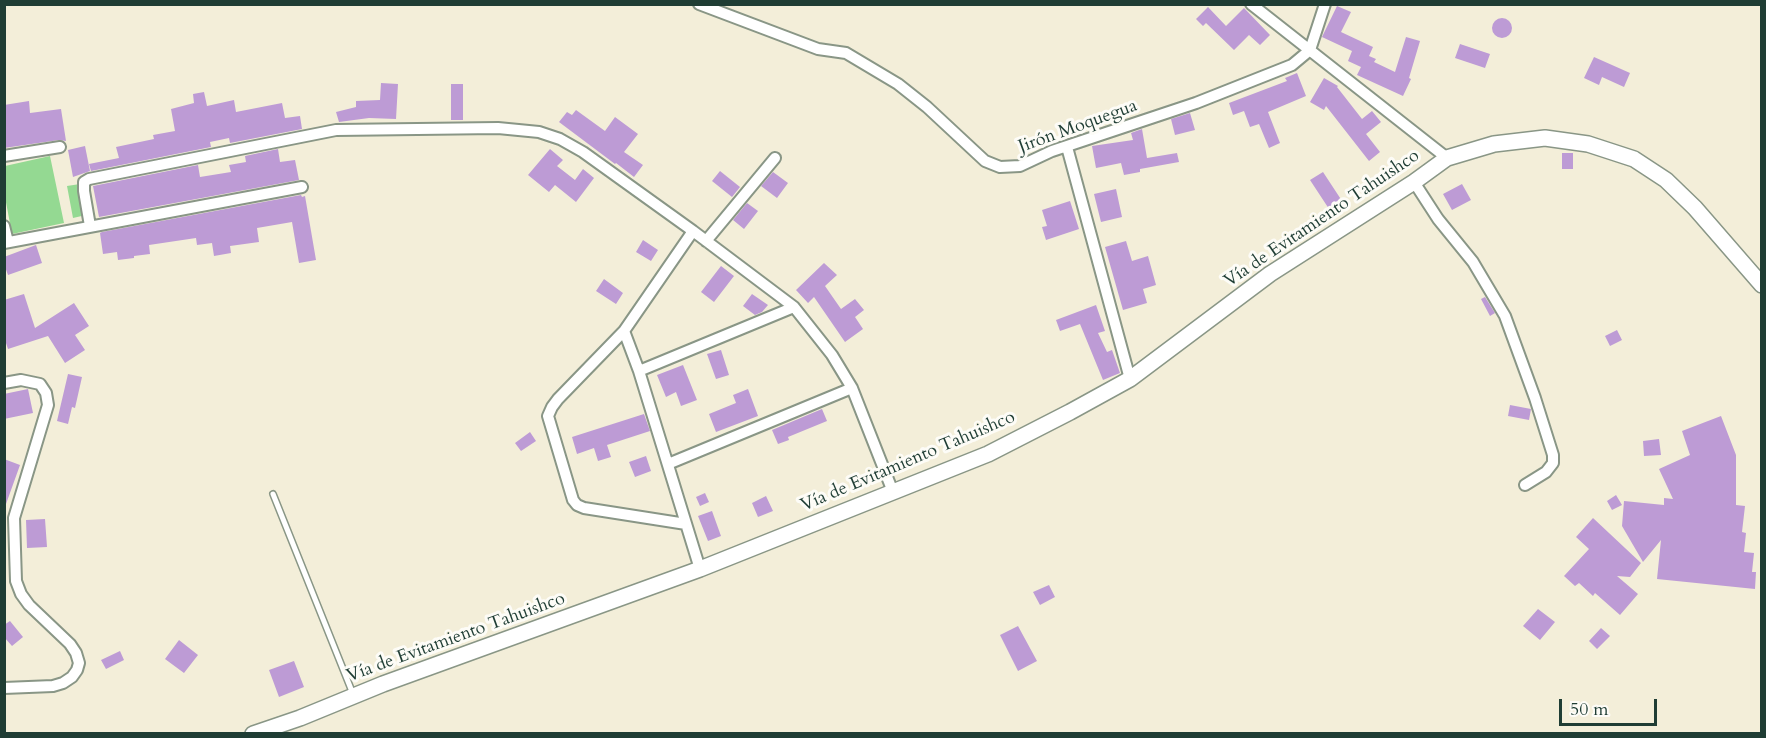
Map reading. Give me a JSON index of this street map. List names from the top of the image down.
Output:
{
  "streets": {
    "main road": ["Vía de Evitamiento Tahuishco"],
    "street": ["Jirón Moquegua"]
  },
  "scale_bar": "50 m"
}
